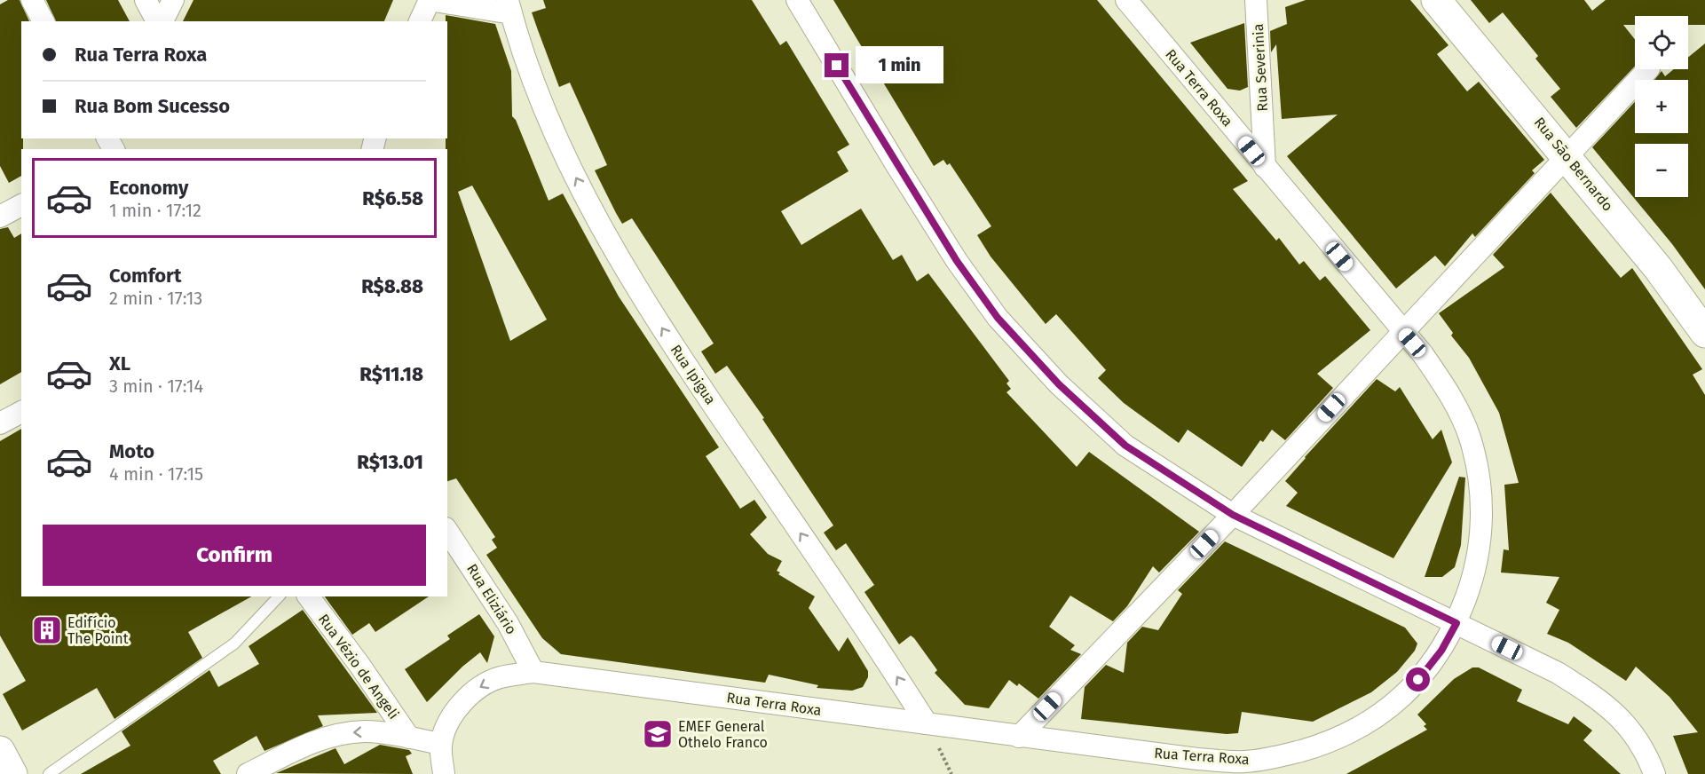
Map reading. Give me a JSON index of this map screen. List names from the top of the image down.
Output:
{
  "streets": {
    "street": [
      "Rua Severinia",
      "Rua Terra Roxa",
      "Rua São Bernardo",
      "Rua Ipigua",
      "Rua Eliziário",
      "Rua Vézio de Angeli"
    ]
  },
  "crossings": [
    ["Rua Severinia", "Rua Terra Roxa"],
    ["Rua Terra Roxa", "Rua Ipigua"],
    ["Rua Terra Roxa", "Rua Eliziário"]
  ],
  "one_way": ["Rua Ipigua"],
  "places": {
    "building": ["Edifício The Point"],
    "school or university": ["EMEF General Othelo Franco"]
  },
  "page": {
    "map_buttons": ["+", "−"],
    "banner": ["Rua Terra Roxa", "Rua Bom Sucesso"],
    "bubble": "1 min",
    "list": [
      {
        "name": "Economy",
        "note": "1 min · 17:12",
        "value": "R$6.58"
      },
      {
        "name": "Comfort",
        "note": "2 min · 17:13",
        "value": "R$8.88"
      },
      {
        "name": "XL",
        "note": "3 min · 17:14",
        "value": "R$11.18"
      },
      {
        "name": "Moto",
        "note": "4 min · 17:15",
        "value": "R$13.01"
      }
    ],
    "buttons": "Confirm"
  }
}
